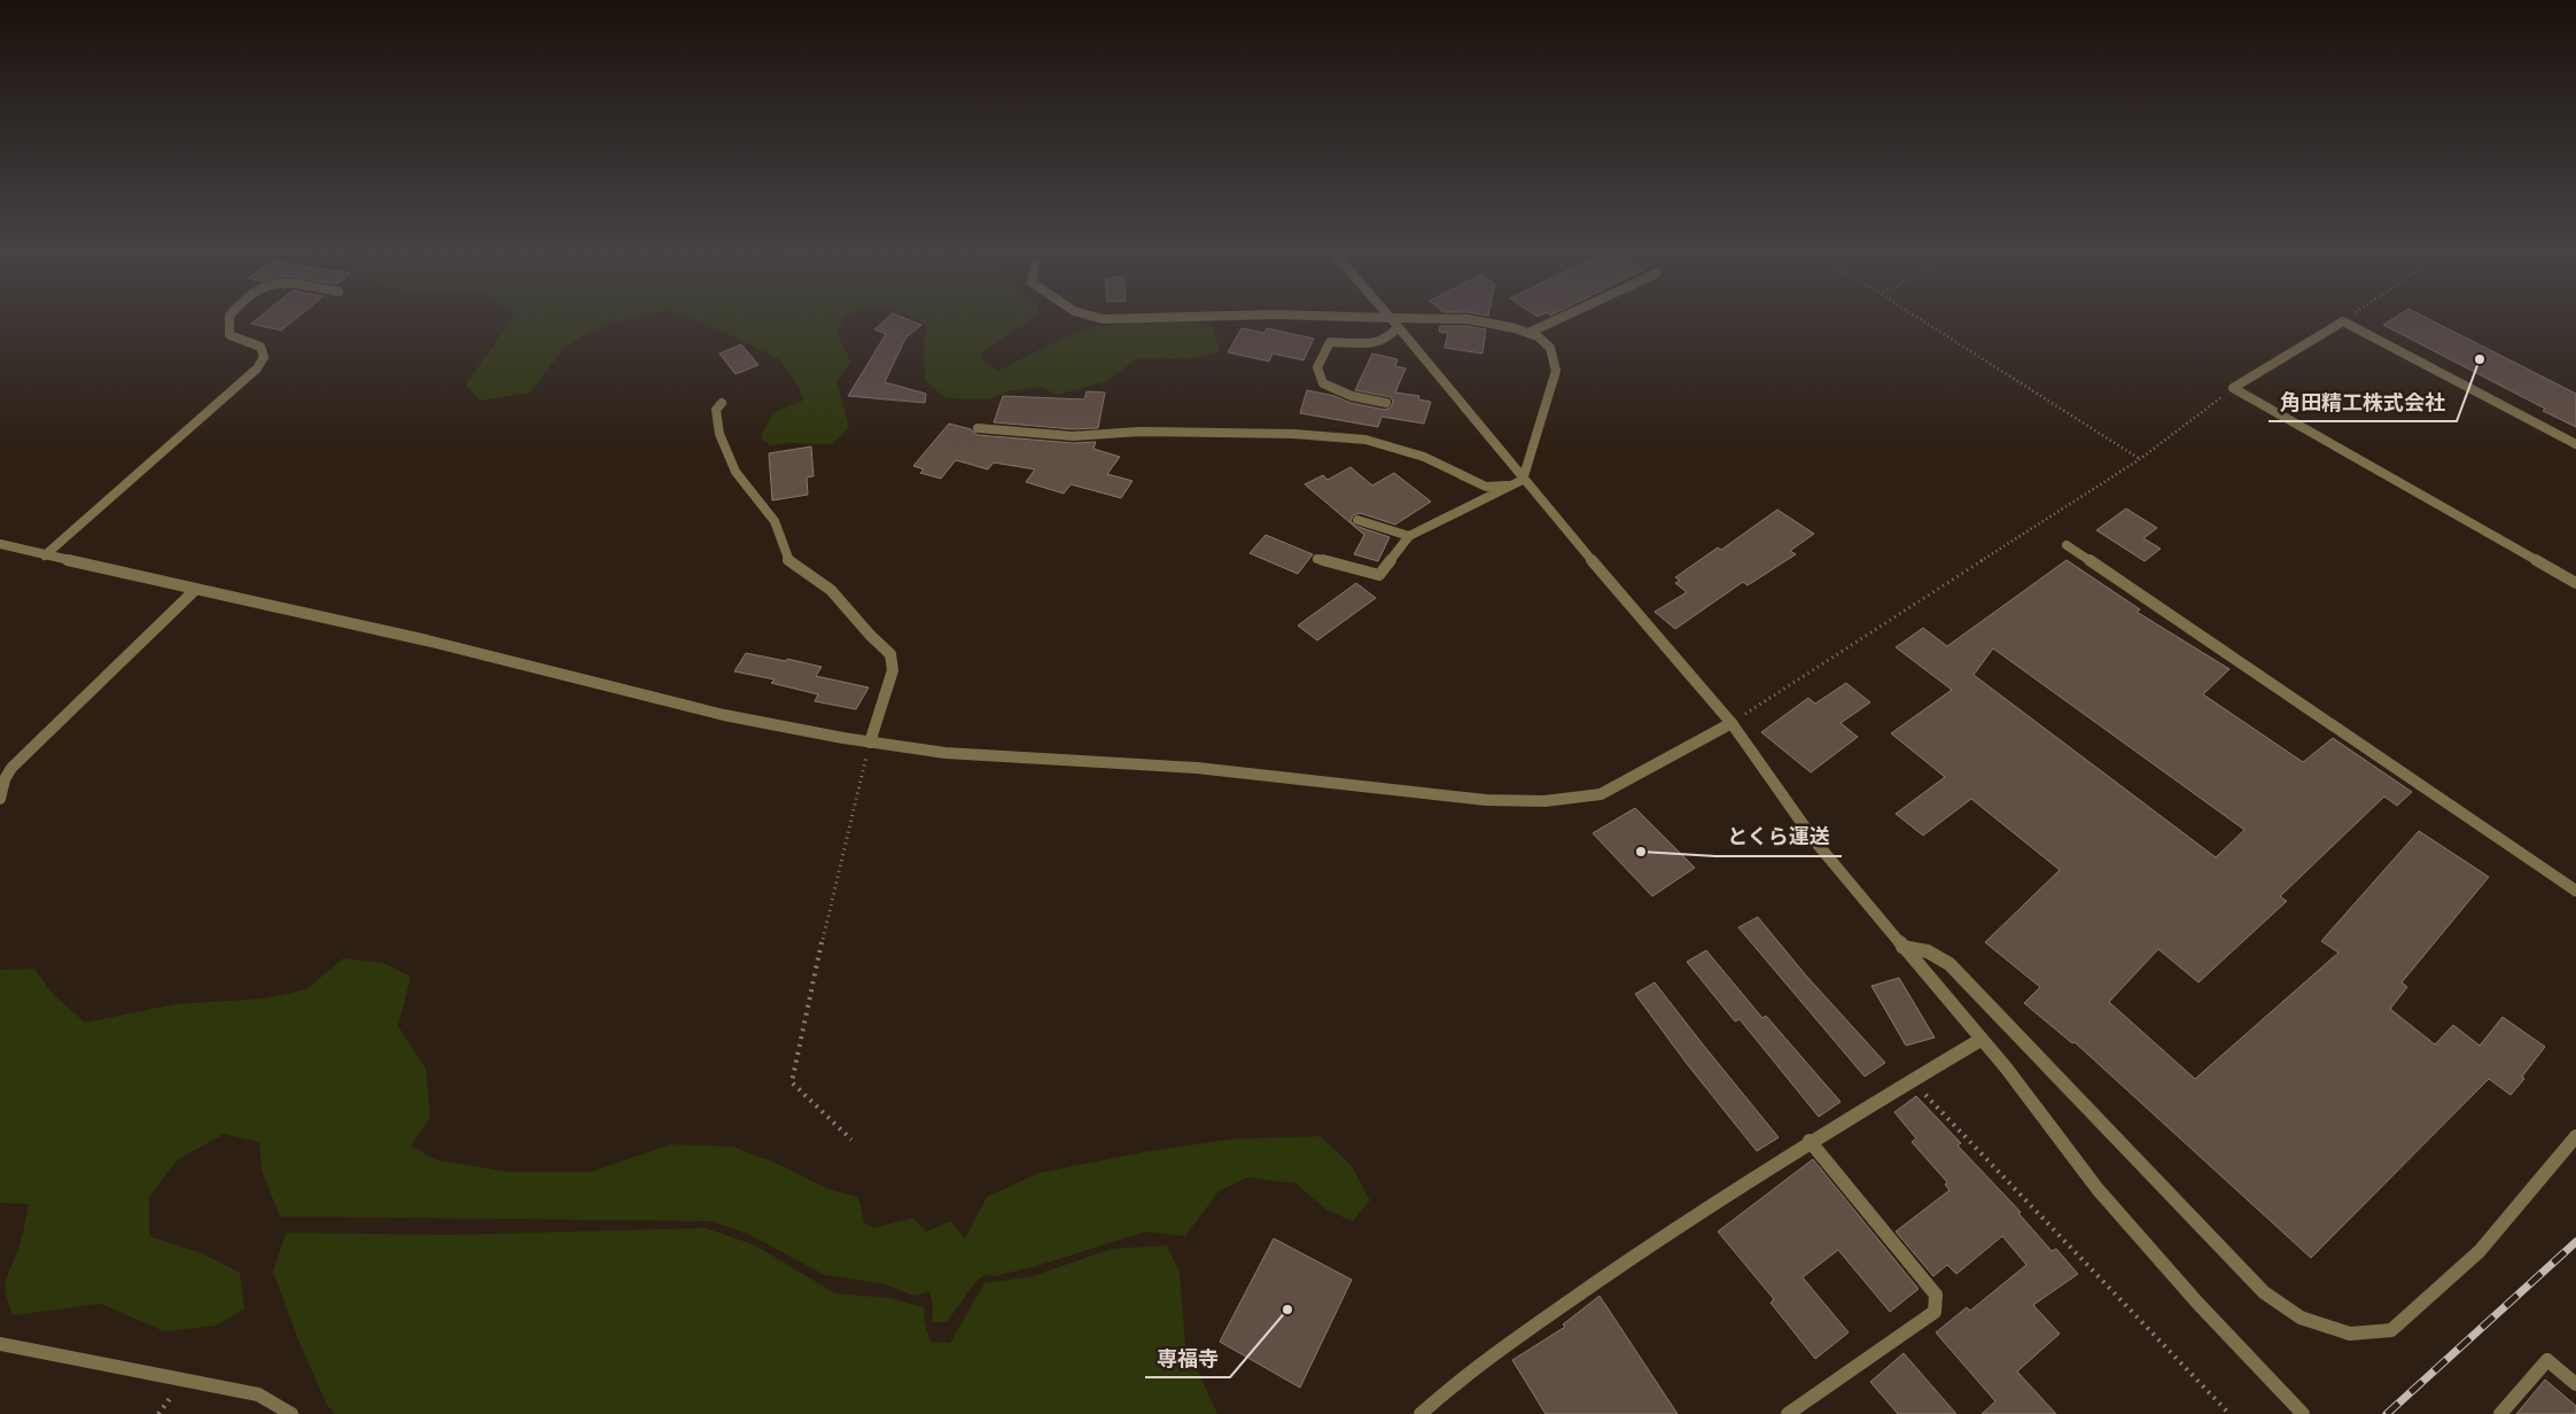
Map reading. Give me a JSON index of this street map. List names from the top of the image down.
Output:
{
  "places": ["角田精工株式会社", "とくら運送", "専福寺"]
}
